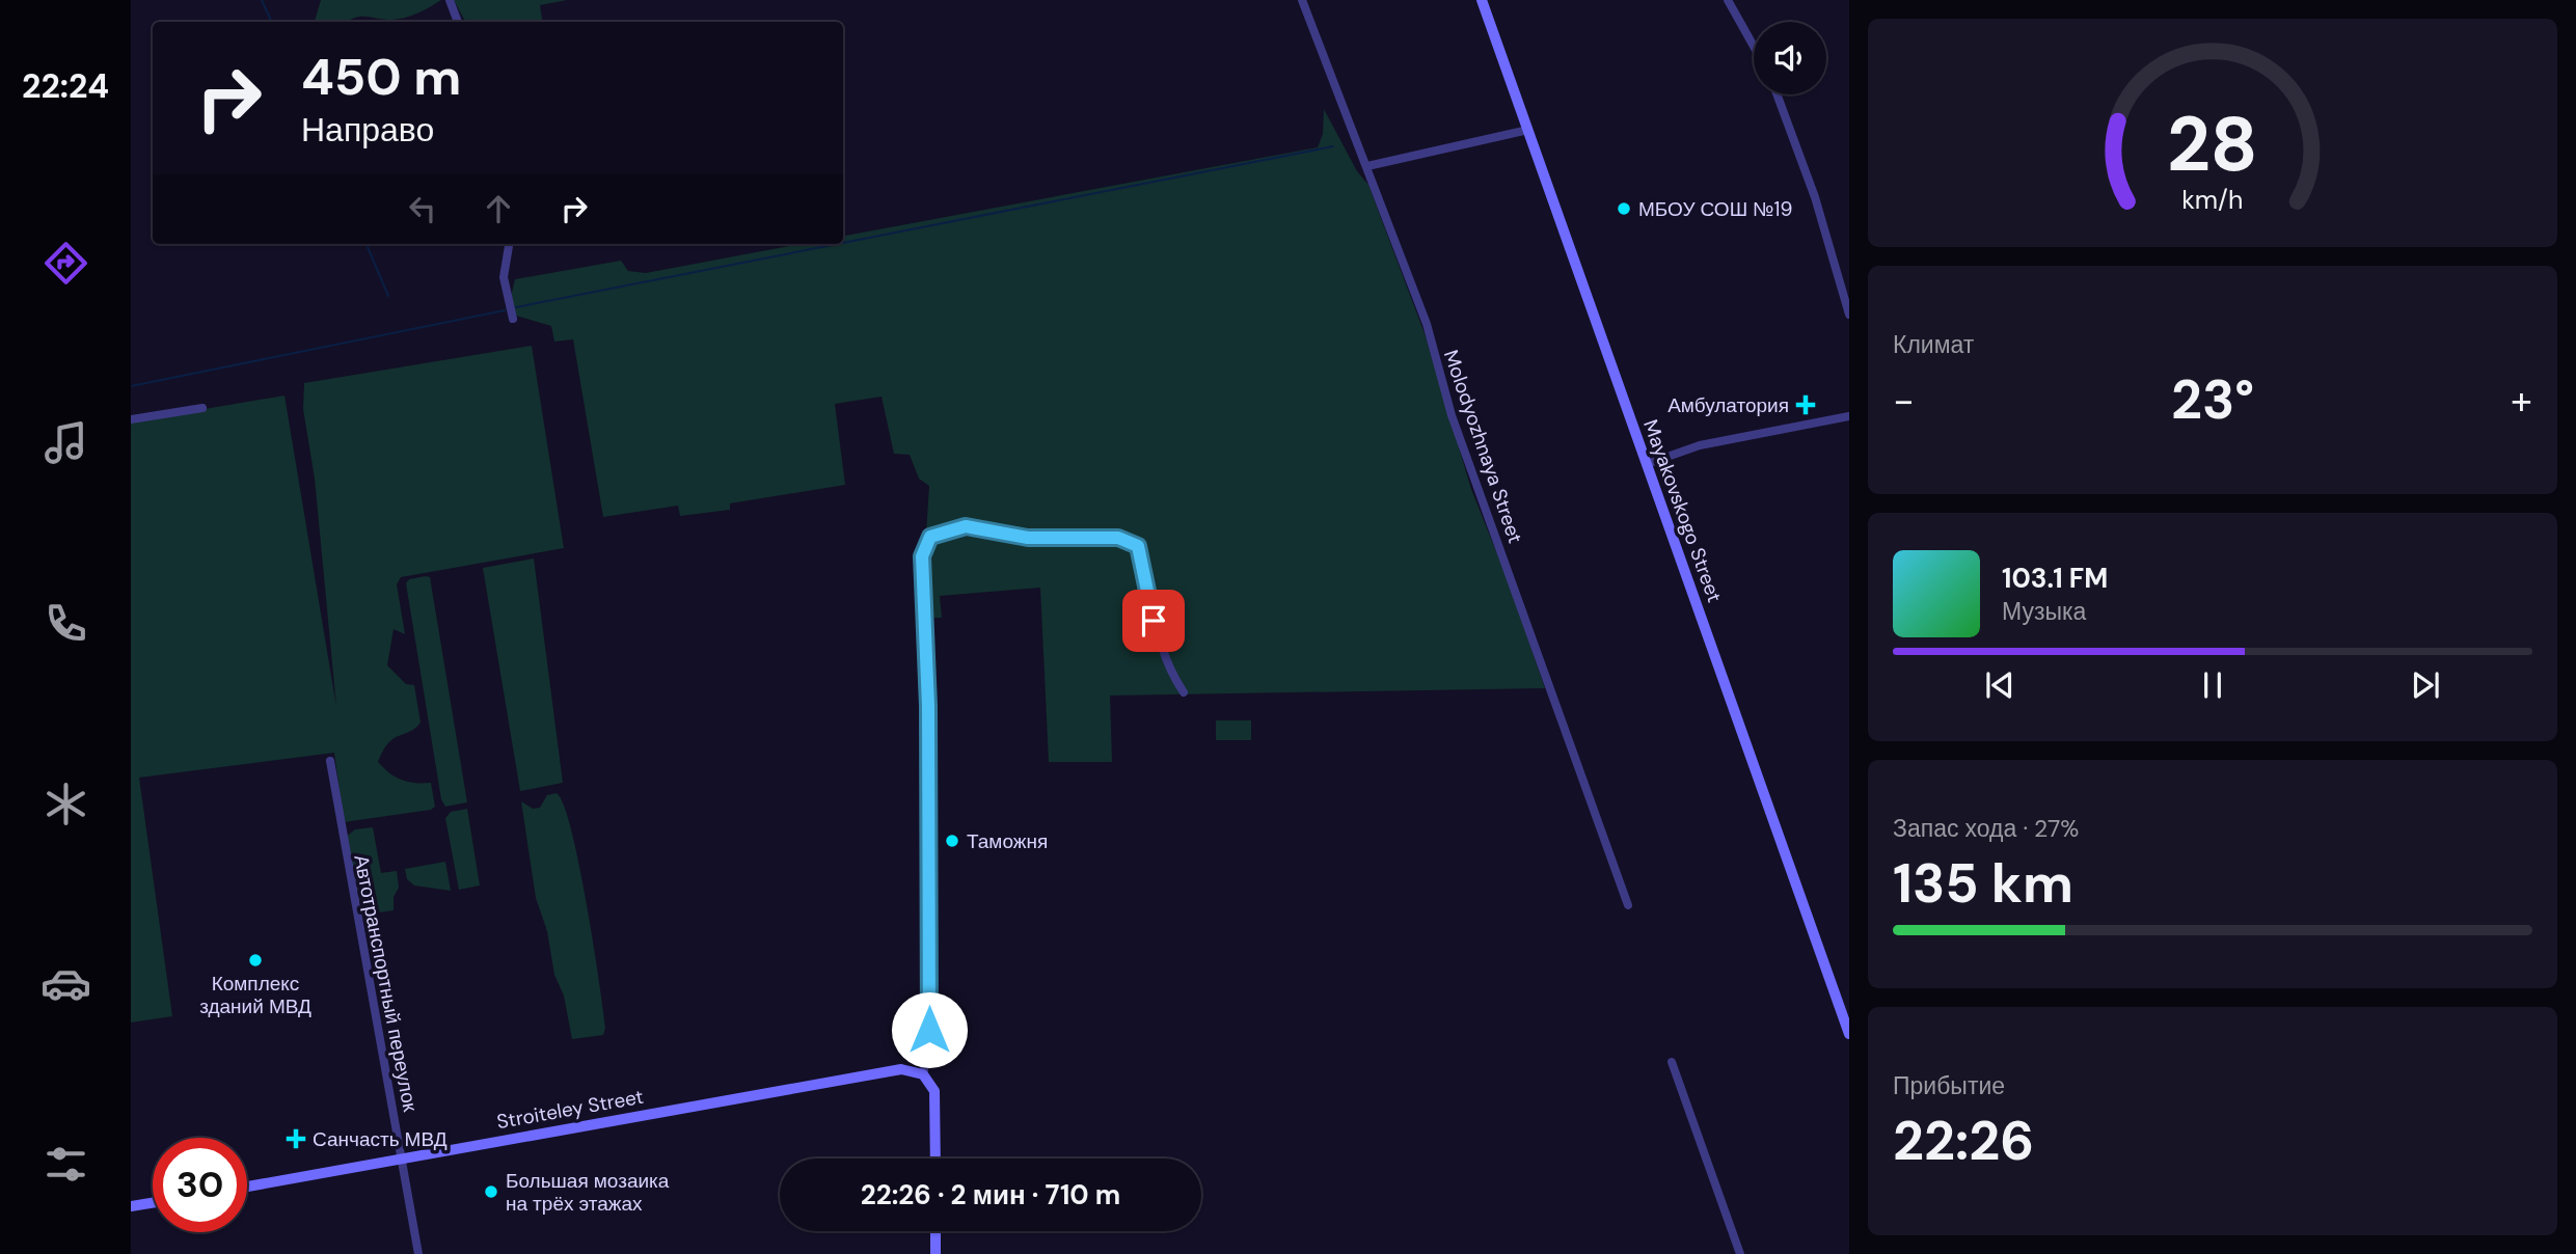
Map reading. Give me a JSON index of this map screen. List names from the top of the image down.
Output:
{
  "streets": {
    "street": [
      "Molodyozhnaya Street",
      "Mayakovskogo Street",
      "Автотранспортный переулок",
      "Stroiteley Street"
    ]
  },
  "crossings": [
    ["Автотранспортный переулок", "Stroiteley Street"]
  ],
  "places": {
    "other": [
      "МБОУ СОШ №19",
      "Таможня",
      "Комплекс зданий МВД",
      "Большая мозаика на трёх этажах"
    ],
    "health": ["Амбулатория", "Санчасть МВД"]
  },
  "page": {
    "tabs": "22:24",
    "turn": ["450 m", "Направо"],
    "tile": [
      "Климат",
      ["Запас хода · 27%", "135 km"],
      ["Прибытие", "22:26"]
    ],
    "heat": ["−", "23°", "+"],
    "song": ["103.1 FM", "Музыка"],
    "limit": "30",
    "trip": "22:26 · 2 мин · 710 m",
    "gauge": ["28", "km/h"]
  }
}
